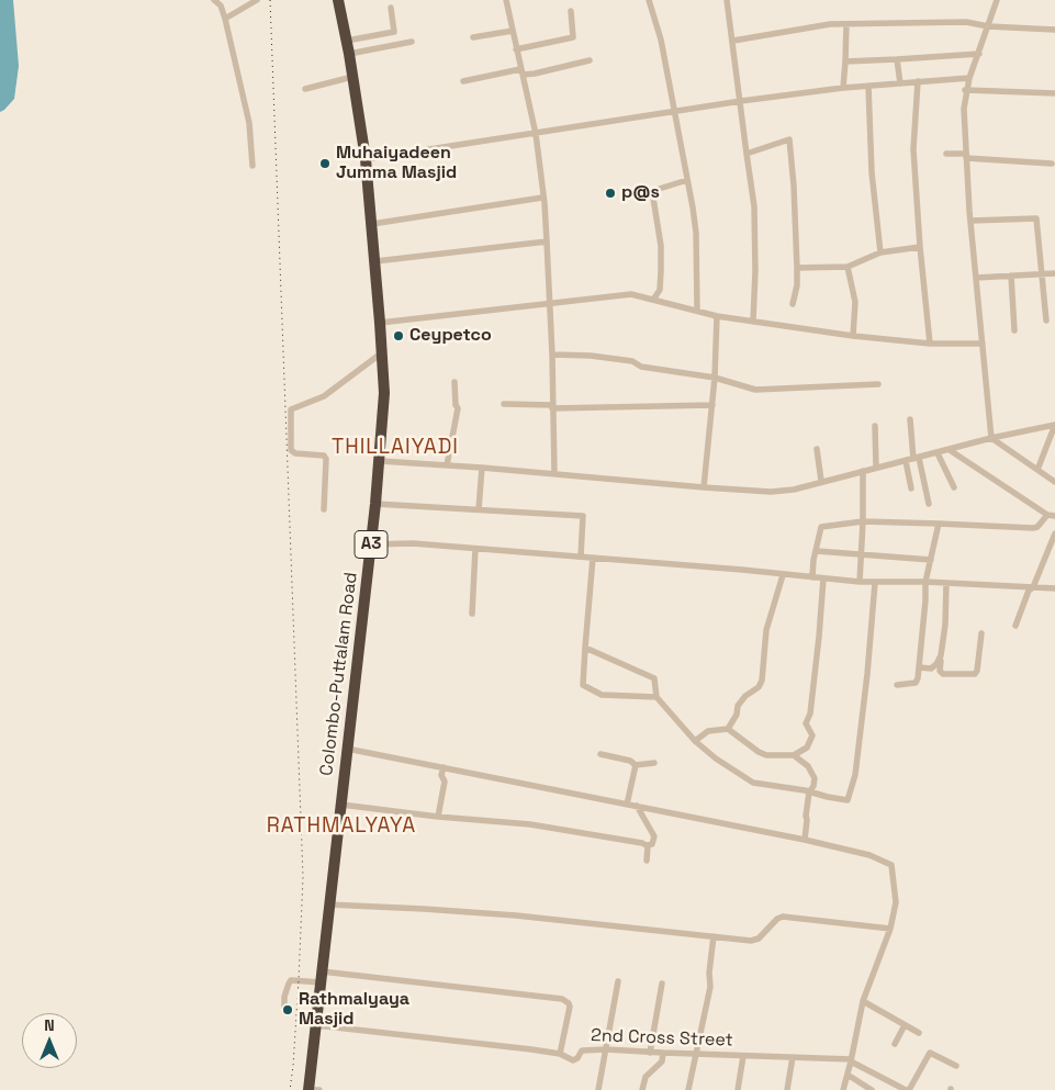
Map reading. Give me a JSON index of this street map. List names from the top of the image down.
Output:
{
  "streets": {
    "highway": ["A3", "Colombo-Puttalam Road"],
    "street": ["2nd Cross Street"]
  },
  "crossings": [
    ["Colombo-Puttalam Road", "2nd Cross Street"]
  ],
  "districts": ["THILLAIYADI", "RATHMALYAYA"],
  "places": [
    "Muhaiyadeen Jumma Masjid",
    "p@s",
    "Ceypetco",
    "Rathmalyaya Masjid"
  ],
  "north": "top"
}
